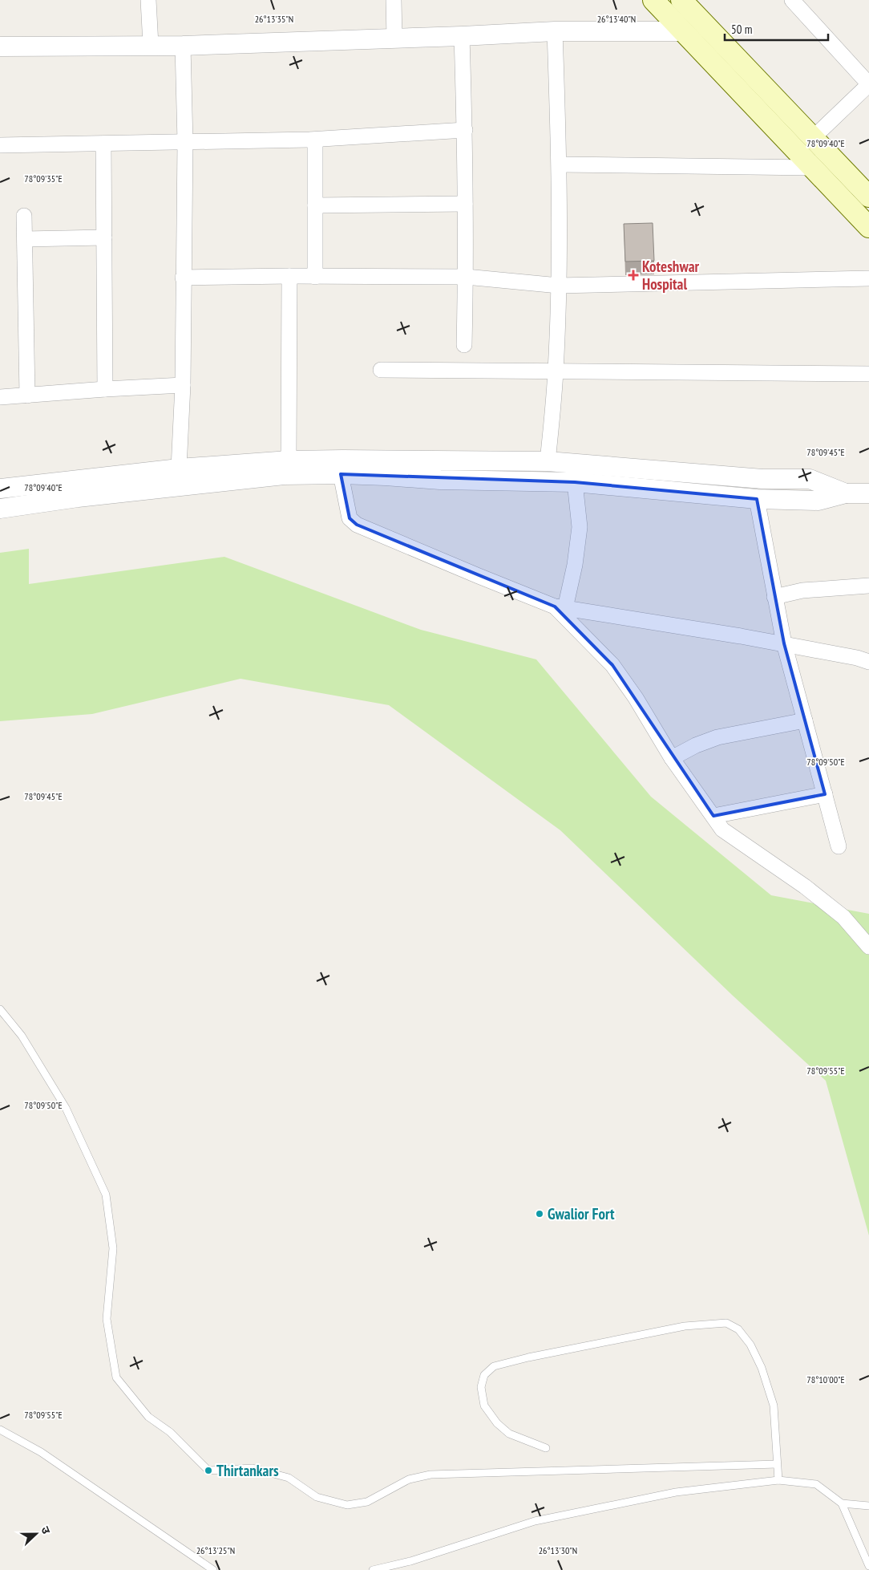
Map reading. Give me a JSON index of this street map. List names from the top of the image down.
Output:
{
  "places": {
    "health": ["Koteshwar Hospital"],
    "other": ["Gwalior Fort", "Thirtankars"]
  },
  "scale_bar": "50 m",
  "north": "right",
  "coordinates": [
    "26°13'35\"N",
    "26°13'40\"N",
    "78°09'40\"E",
    "78°09'35\"E",
    "78°09'45\"E",
    "78°09'50\"E",
    "78°09'55\"E",
    "78°10'00\"E",
    "26°13'25\"N",
    "26°13'30\"N"
  ]
}
